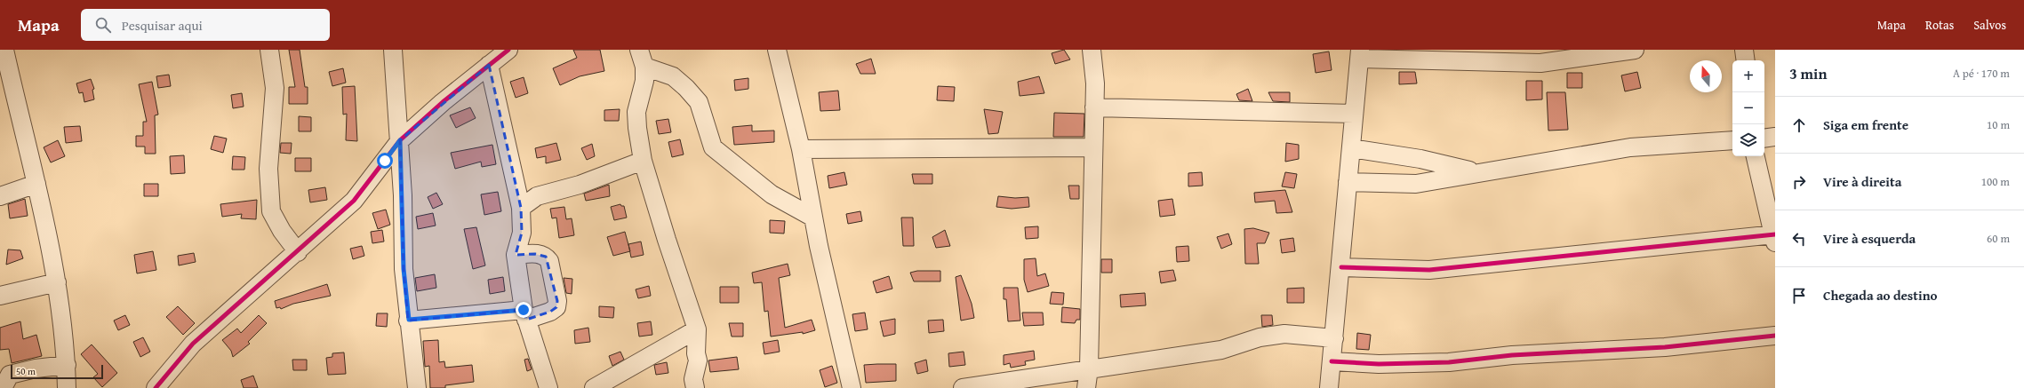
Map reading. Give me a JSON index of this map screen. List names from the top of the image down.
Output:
{
  "scale_bar": "50 m",
  "north": "top",
  "page": {
    "header": "Mapa",
    "search": "Pesquisar aqui",
    "nav": ["Mapa", "Rotas", "Salvos"],
    "heading": ["3 min", "A pé · 170 m"],
    "map_buttons": ["+", "−"],
    "list": [
      ["Siga em frente", "10 m"],
      ["Vire à direita", "100 m"],
      ["Vire à esquerda", "60 m"],
      "Chegada ao destino"
    ],
    "scale": "50 m"
  }
}
